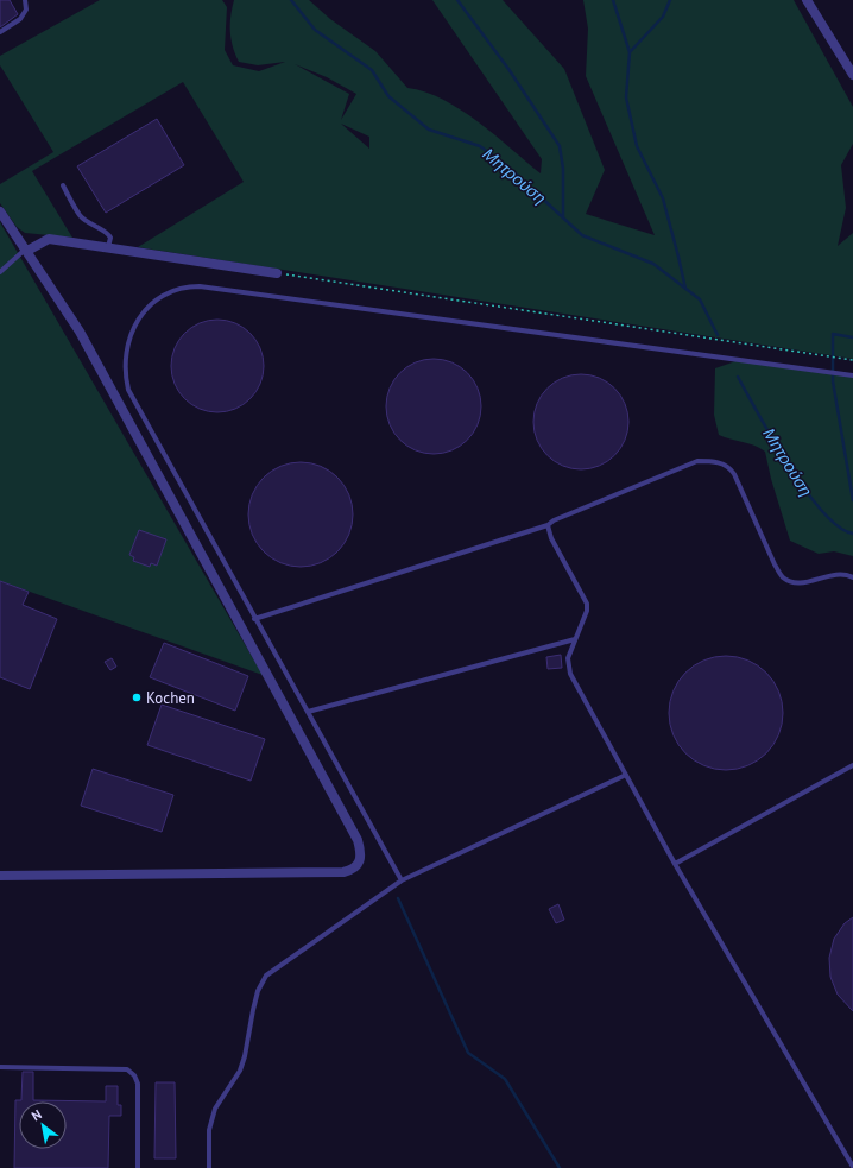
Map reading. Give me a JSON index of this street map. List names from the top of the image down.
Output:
{
  "water": ["Μητρούση"],
  "places": ["Kochen"],
  "north": "top left"
}
